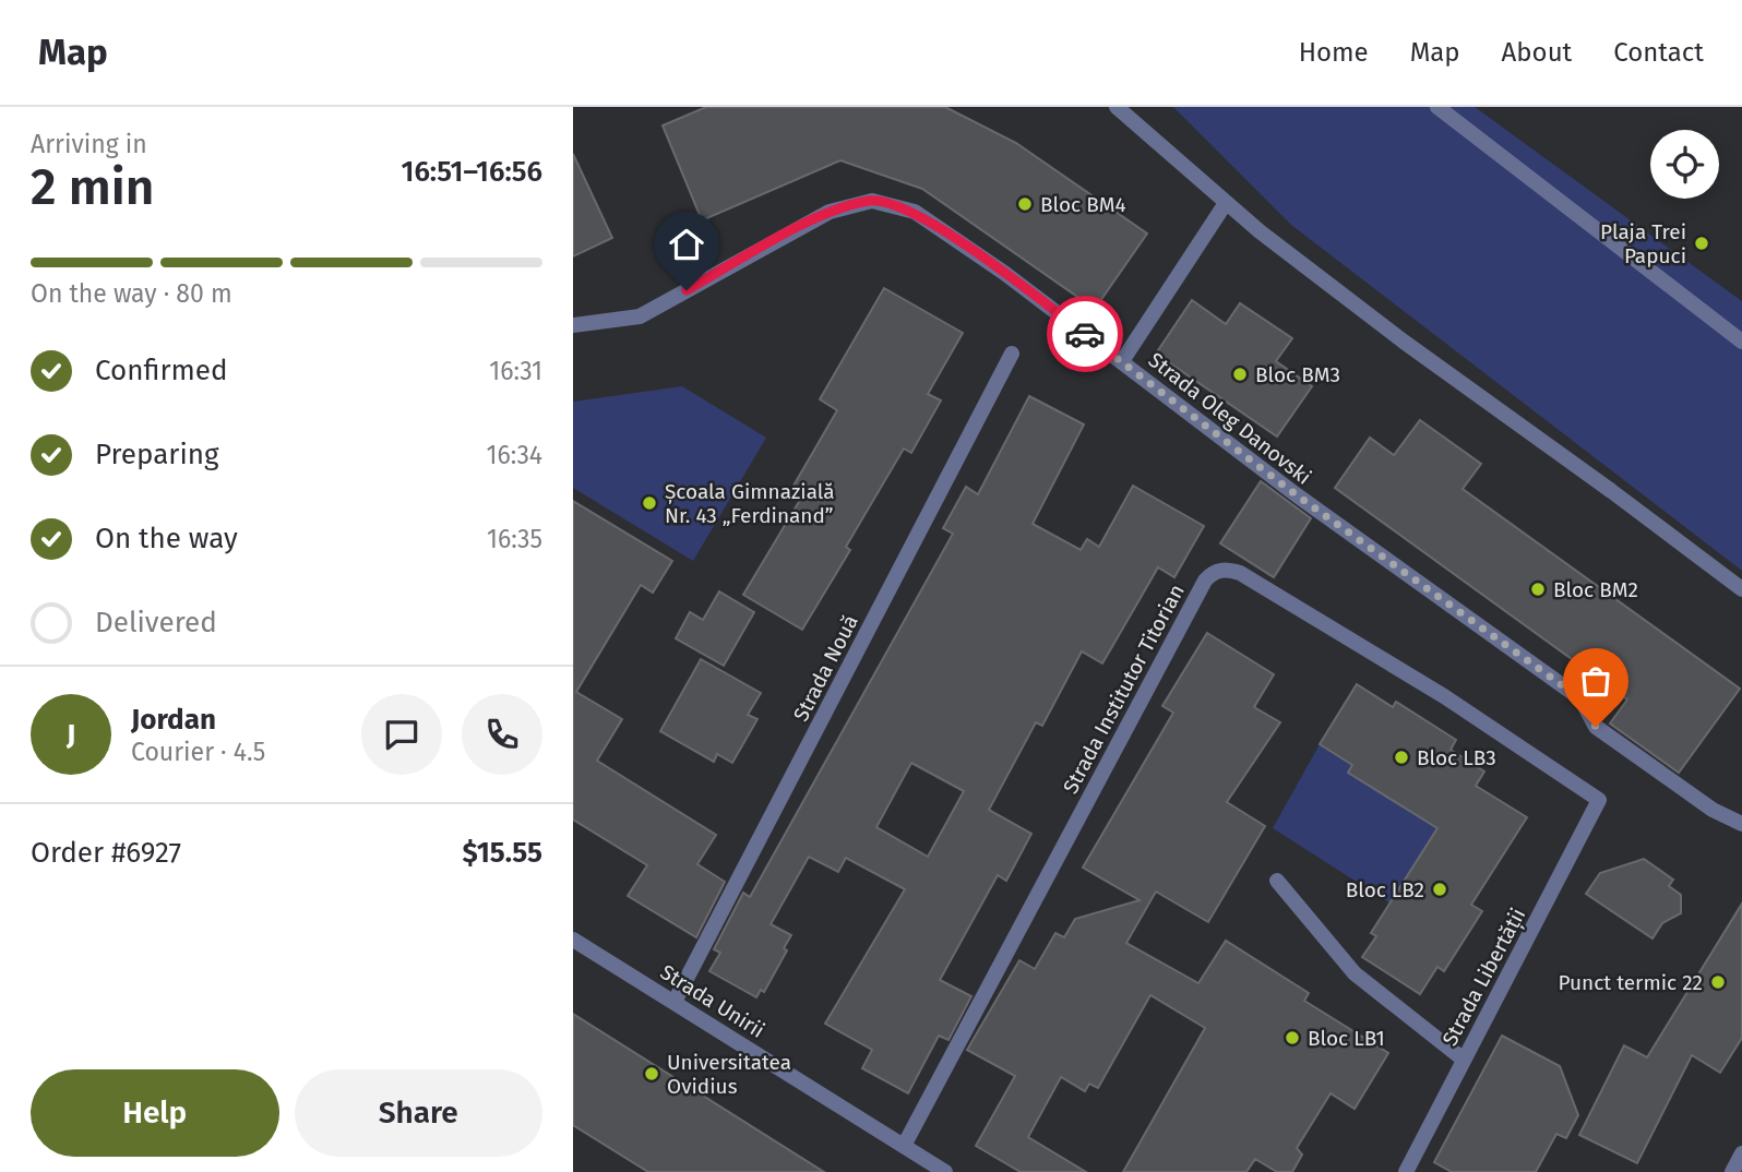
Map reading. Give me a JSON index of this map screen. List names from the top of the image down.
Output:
{
  "streets": {
    "street": [
      "Strada Oleg Danovski",
      "Strada Nouă",
      "Strada Institutor Titorian",
      "Strada Libertății",
      "Strada Unirii"
    ]
  },
  "crossings": [
    ["Strada Nouă", "Strada Unirii"],
    ["Strada Institutor Titorian", "Strada Libertății"],
    ["Strada Institutor Titorian", "Strada Unirii"]
  ],
  "places": [
    "Bloc BM4",
    "Plaja Trei Papuci",
    "Bloc BM3",
    "Școala Gimnazială Nr. 43 „Ferdinand”",
    "Bloc BM2",
    "Bloc LB3",
    "Bloc LB2",
    "Punct termic 22",
    "Bloc LB1",
    "Universitatea Ovidius"
  ],
  "page": {
    "header": "Map",
    "nav": [
      "Home",
      "Map",
      "About",
      "Contact"
    ],
    "heading": ["2 min", "Arriving in", "16:51–16:56"],
    "panel": [
      "Jordan",
      "Courier · 4.5",
      "Order #6927",
      "$15.55"
    ],
    "bar": "On the way · 80 m",
    "list": [
      ["Confirmed", "16:31"],
      ["Preparing", "16:34"],
      ["On the way", "16:35"],
      "Delivered"
    ],
    "round": "J",
    "buttons": ["Help", "Share"]
  }
}
